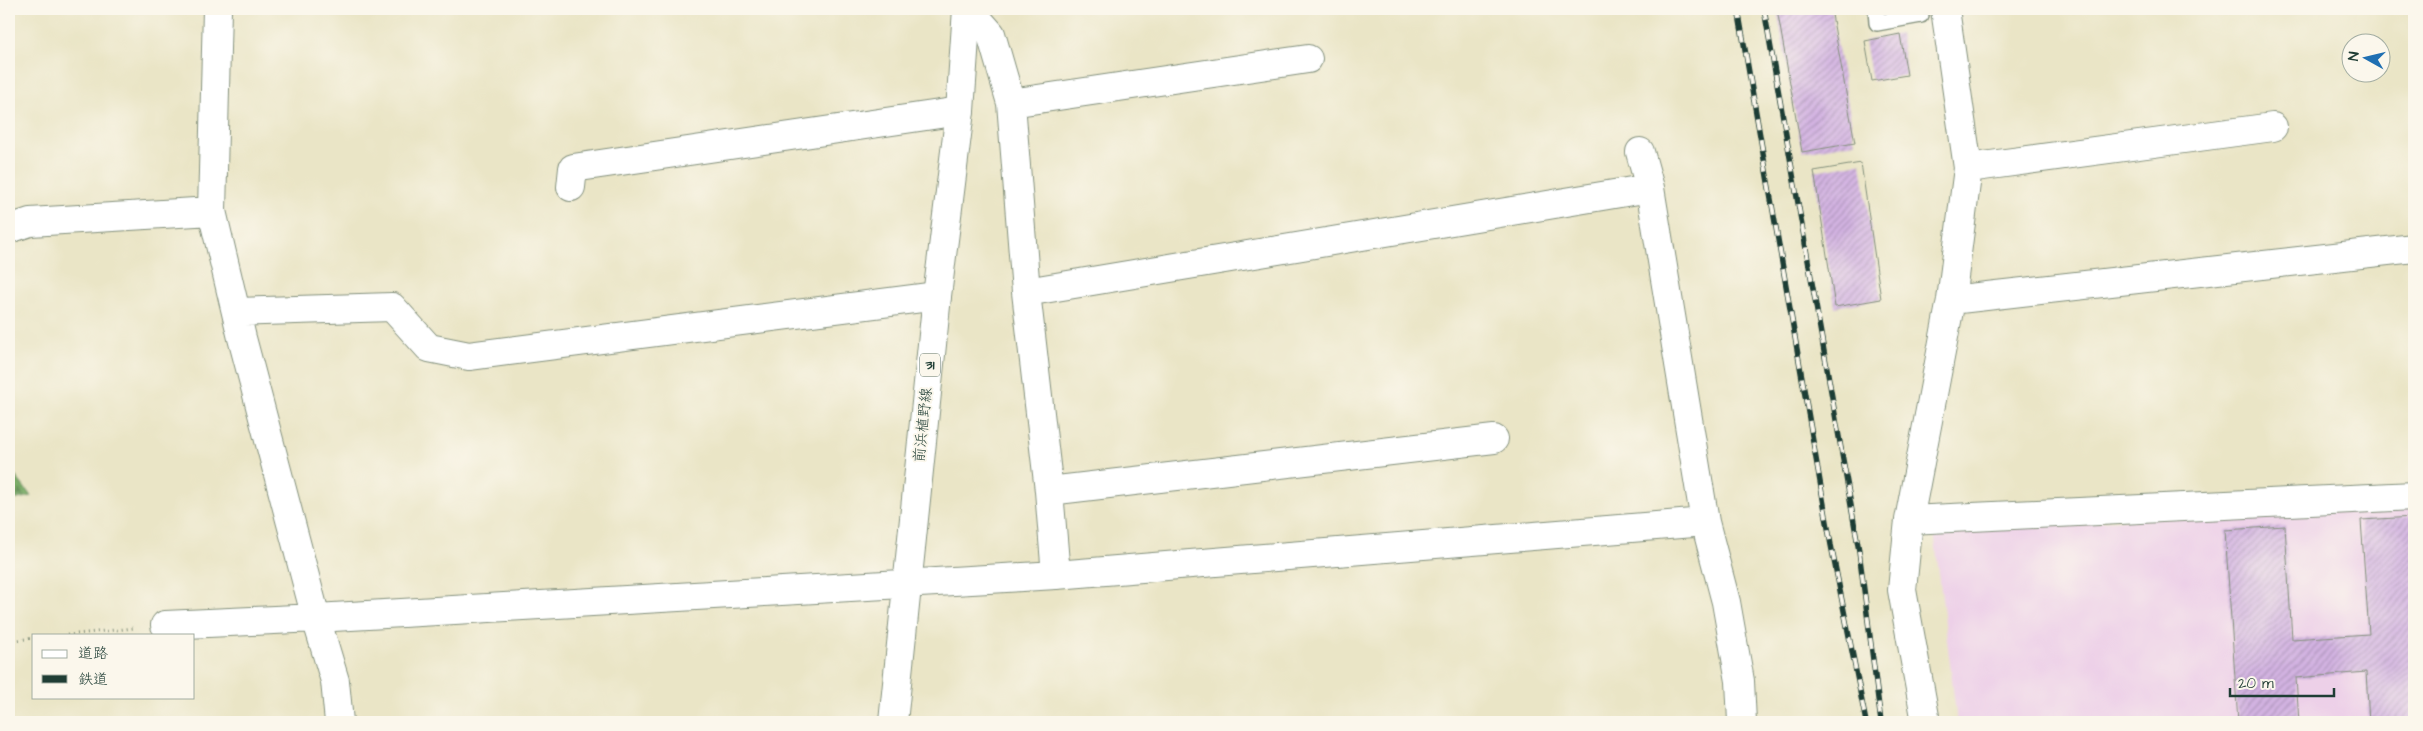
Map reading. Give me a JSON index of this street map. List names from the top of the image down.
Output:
{
  "streets": {
    "street": ["31", "前浜植野線"]
  },
  "legend": ["道路", "鉄道"],
  "scale_bar": "20 m",
  "north": "left"
}
